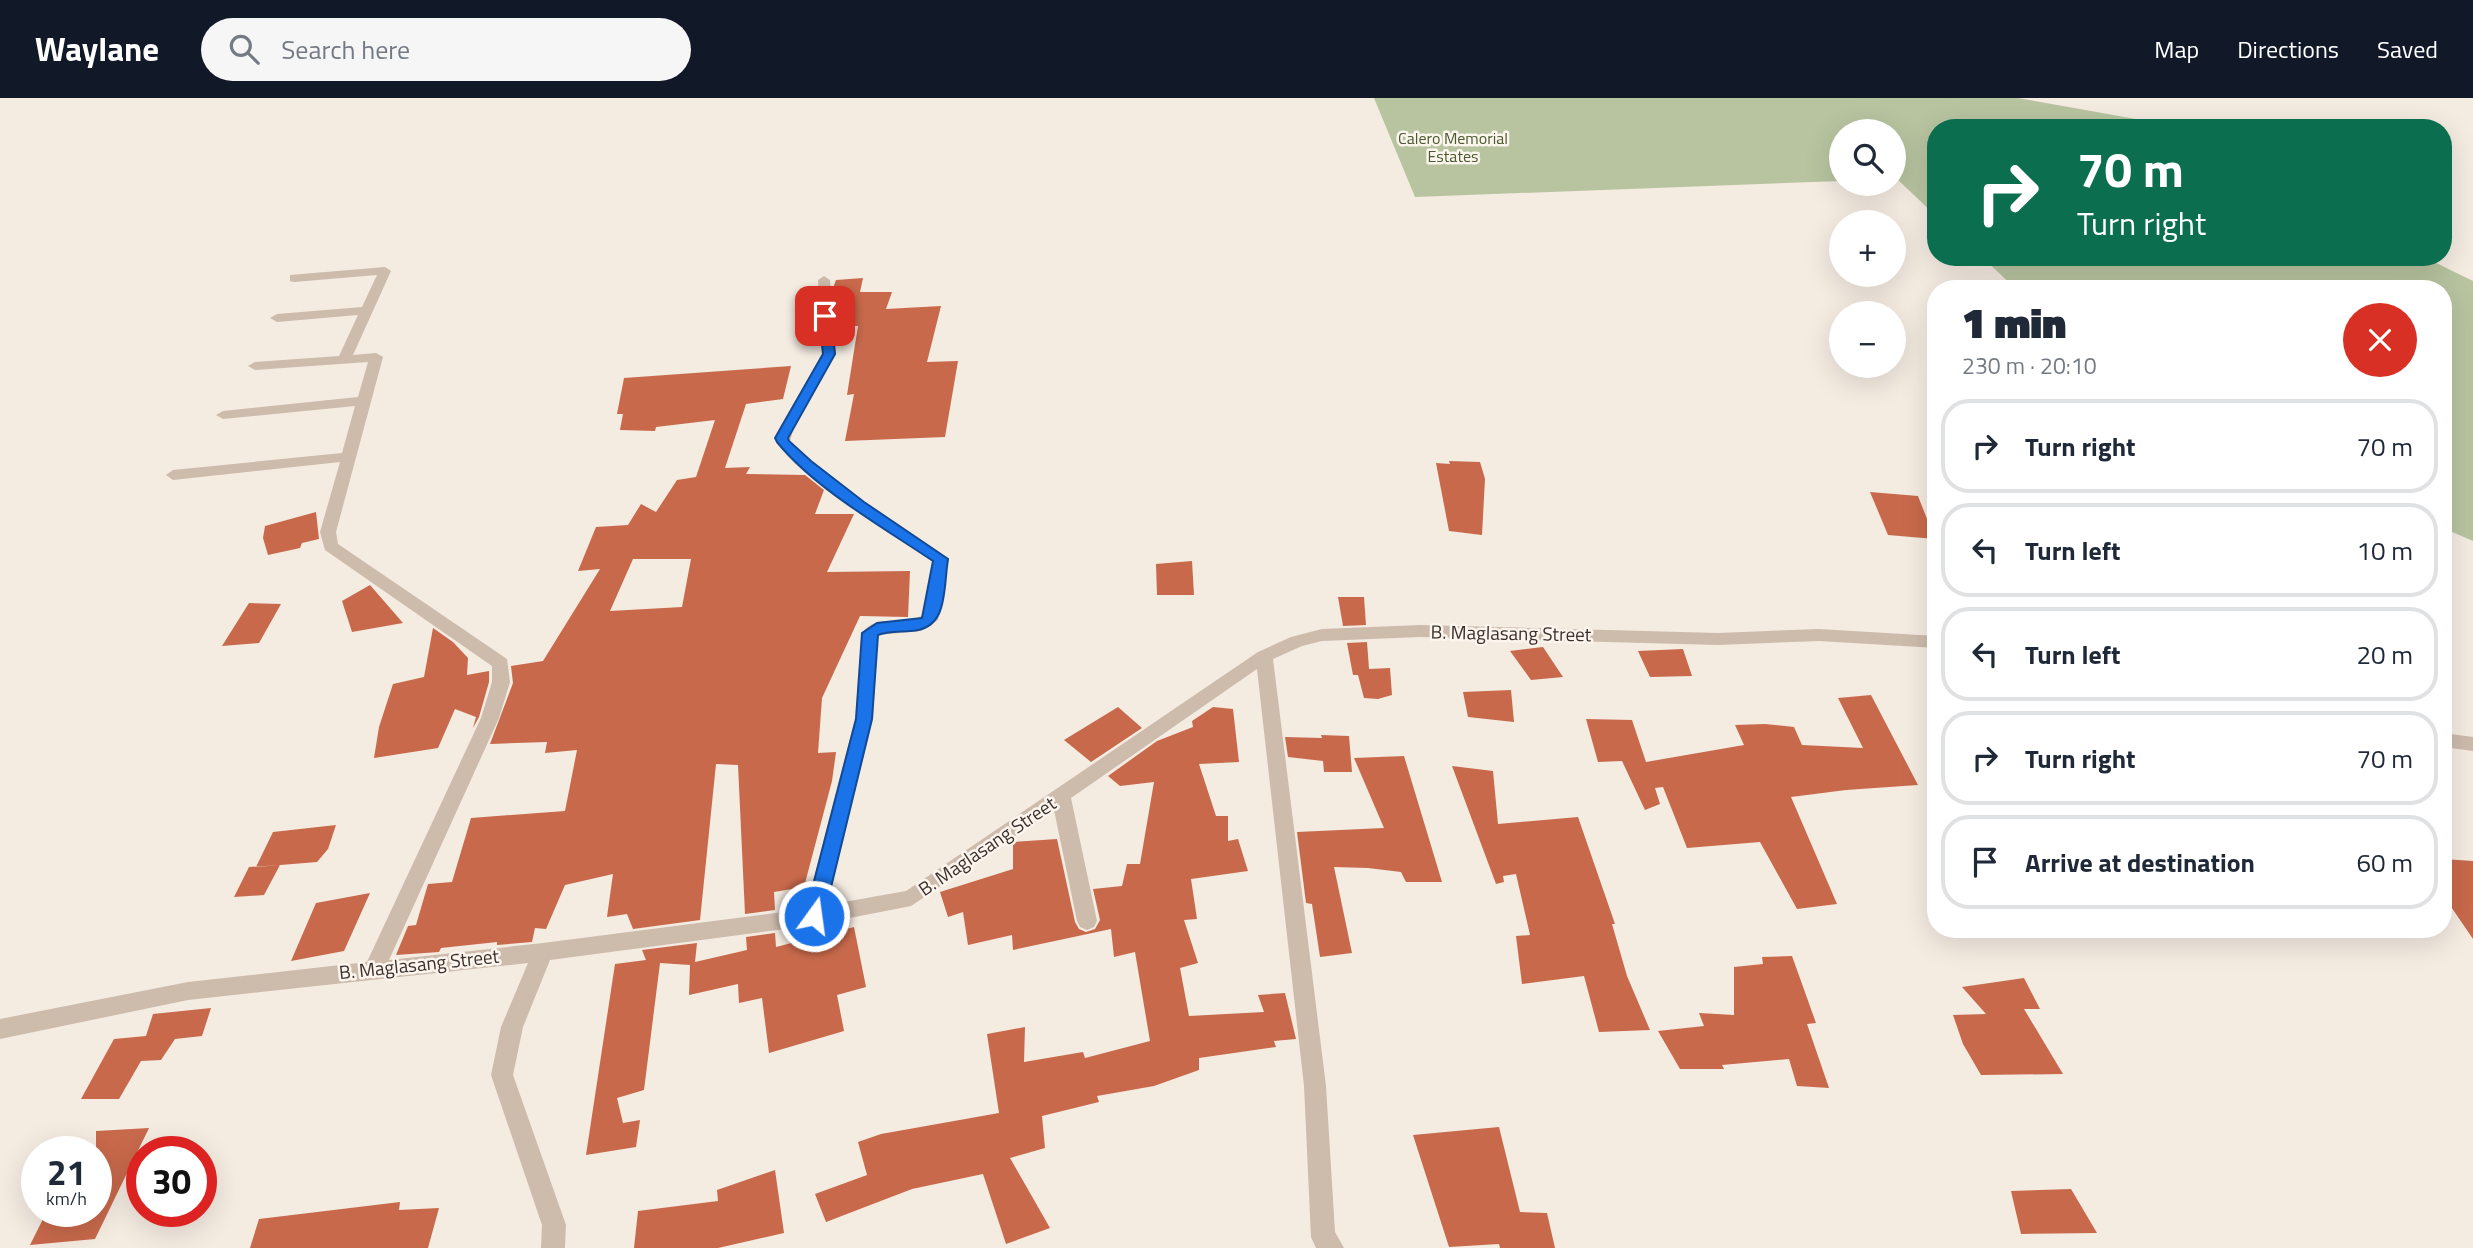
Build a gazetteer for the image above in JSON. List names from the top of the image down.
{
  "streets": {
    "street": ["B. Maglasang Street"]
  },
  "parks": ["Calero Memorial Estates"],
  "page": {
    "header": "Waylane",
    "search": "Search here",
    "nav": ["Map", "Directions", "Saved"],
    "map_buttons": ["+", "−"],
    "turn": ["70 m", "Turn right"],
    "heading": ["1 min", "230 m · 20:10"],
    "list": [
      {
        "name": "Turn right",
        "value": "70 m"
      },
      {
        "name": "Turn left",
        "value": "10 m"
      },
      {
        "name": "Turn left",
        "value": "20 m"
      },
      {
        "name": "Turn right",
        "value": "70 m"
      },
      {
        "name": "Arrive at destination",
        "value": "60 m"
      }
    ],
    "speed": "21 km/h",
    "limit": "30"
  }
}
